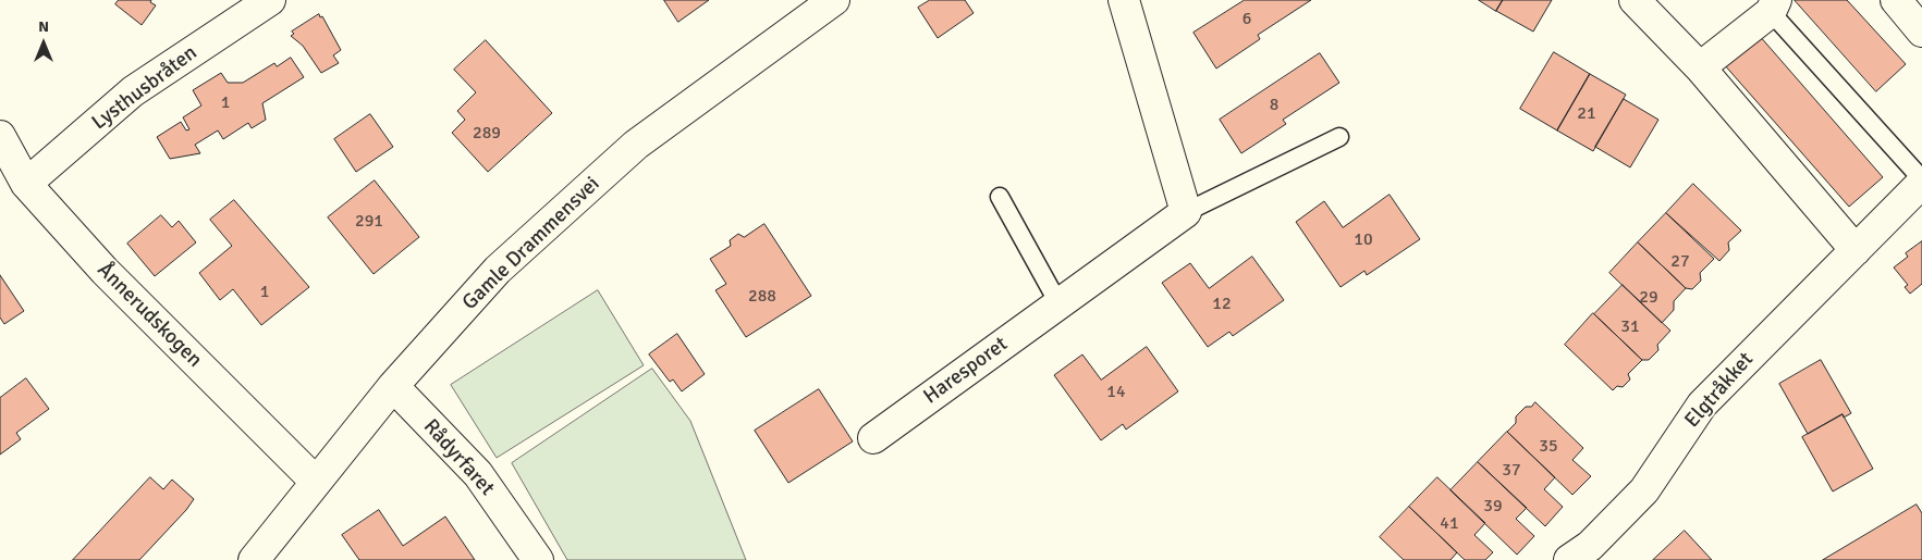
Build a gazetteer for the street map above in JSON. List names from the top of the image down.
{
  "streets": {
    "street": [
      "Lysthusbråten",
      "Gamle Drammensvei",
      "Ånnerudskogen",
      "Haresporet",
      "Elgtråkket",
      "Rådyrfaret"
    ]
  },
  "crossings": [
    ["Lysthusbråten", "Ånnerudskogen"],
    ["Gamle Drammensvei", "Ånnerudskogen"],
    ["Gamle Drammensvei", "Rådyrfaret"]
  ],
  "house_numbers": [
    "6",
    "1",
    "8",
    "21",
    "289",
    "291",
    "10",
    "27",
    "1",
    "288",
    "29",
    "12",
    "31",
    "14",
    "35",
    "37",
    "39",
    "41"
  ],
  "north": "top"
}
